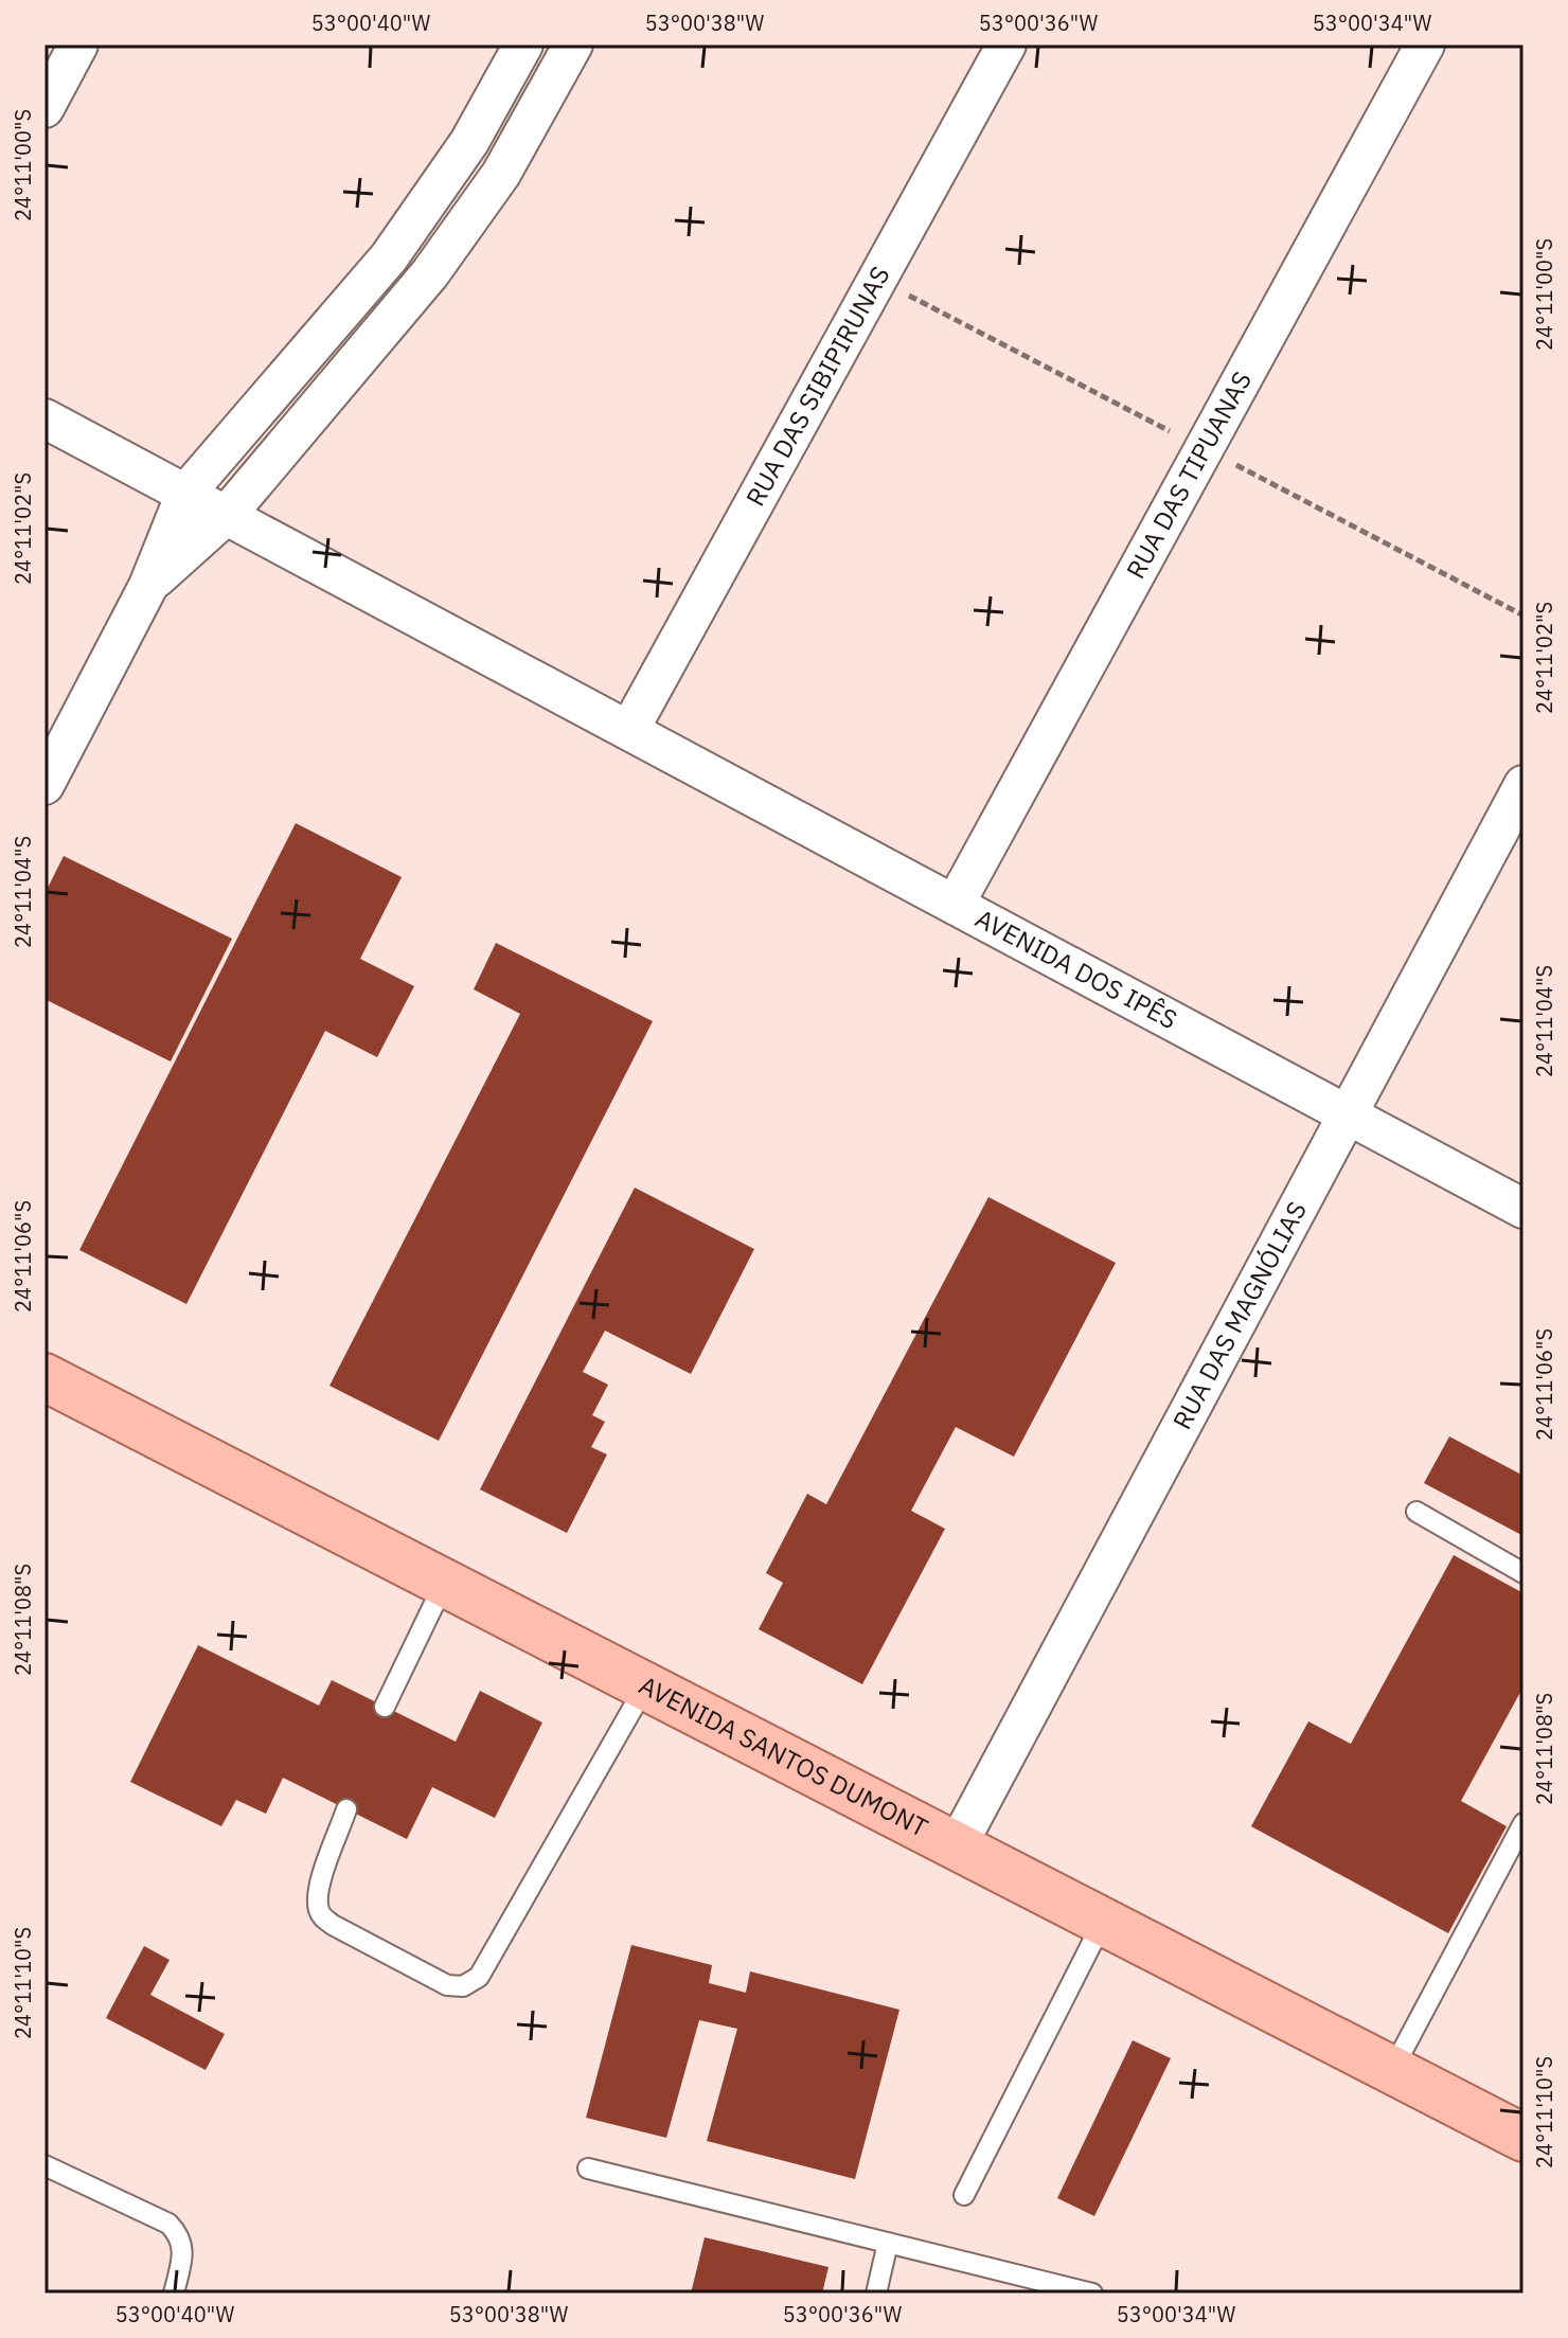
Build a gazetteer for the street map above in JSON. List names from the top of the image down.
{
  "streets": {
    "main road": ["AVENIDA SANTOS DUMONT"],
    "street": [
      "RUA DAS SIBIPIRUNAS",
      "RUA DAS TIPUANAS",
      "AVENIDA DOS IPÊS",
      "RUA DAS MAGNÓLIAS"
    ]
  },
  "crossings": [
    ["RUA DAS SIBIPIRUNAS", "AVENIDA DOS IPÊS"],
    ["RUA DAS TIPUANAS", "AVENIDA DOS IPÊS"],
    ["AVENIDA DOS IPÊS", "RUA DAS MAGNÓLIAS"],
    ["RUA DAS MAGNÓLIAS", "AVENIDA SANTOS DUMONT"]
  ],
  "coordinates": [
    "53°00'40\"W",
    "53°00'38\"W",
    "53°00'36\"W",
    "53°00'34\"W",
    "24°11'00\"S",
    "24°11'02\"S",
    "24°11'04\"S",
    "24°11'06\"S",
    "24°11'08\"S",
    "24°11'10\"S"
  ]
}
